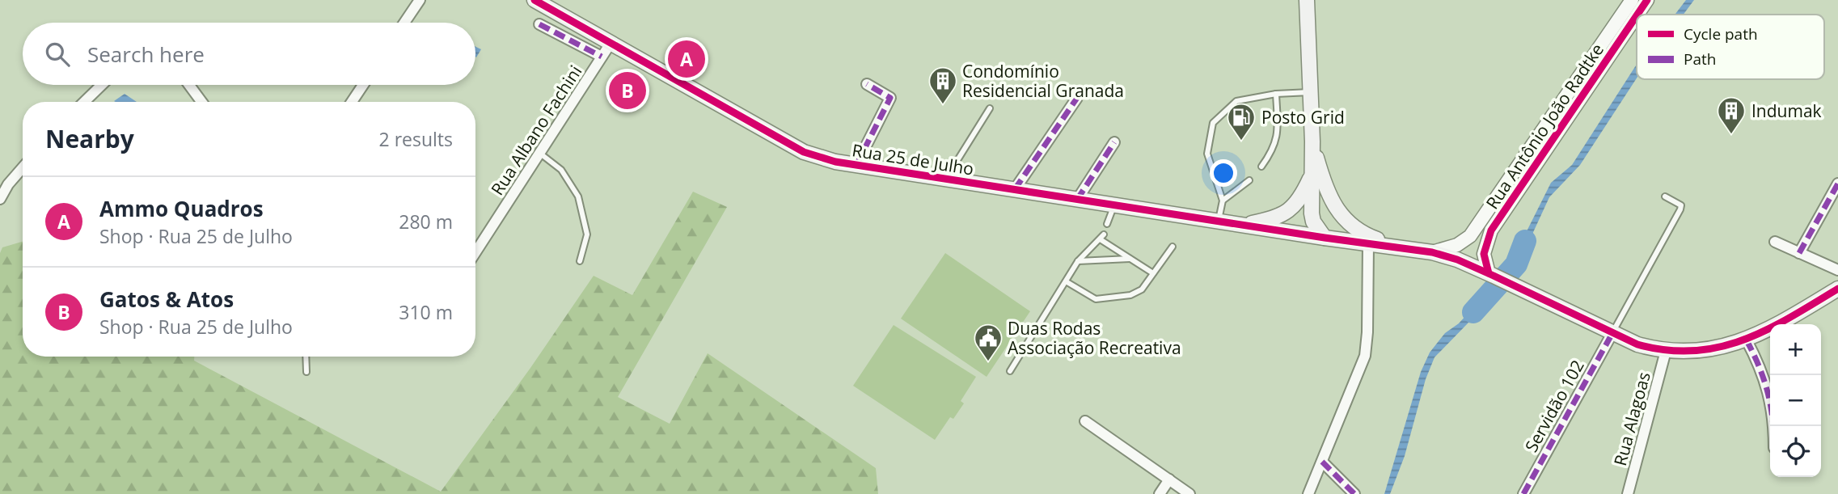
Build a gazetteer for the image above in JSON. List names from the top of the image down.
{
  "streets": {
    "main road": ["Rua 25 de Julho"],
    "street": [
      "Rua Antônio João Radtke",
      "Rua Albano Fachini",
      "Servidão 102",
      "Rua Alagoas"
    ]
  },
  "crossings": [
    ["Rua Albano Fachini", "Rua 25 de Julho"]
  ],
  "places": {
    "building": ["Condomínio Residencial Granada", "Indumak"],
    "fuel station": ["Posto Grid"],
    "public building": ["Duas Rodas Associação Recreativa"]
  },
  "legend": ["Cycle path", "Path"],
  "page": {
    "search": "Search here",
    "pins": ["A", "B"],
    "heading": ["Nearby", "2 results"],
    "list": [
      {
        "mark": "A",
        "name": "Ammo Quadros",
        "note": "Shop · Rua 25 de Julho",
        "value": "280 m"
      },
      {
        "mark": "B",
        "name": "Gatos & Atos",
        "note": "Shop · Rua 25 de Julho",
        "value": "310 m"
      }
    ],
    "map_buttons": ["+", "−"]
  }
}
